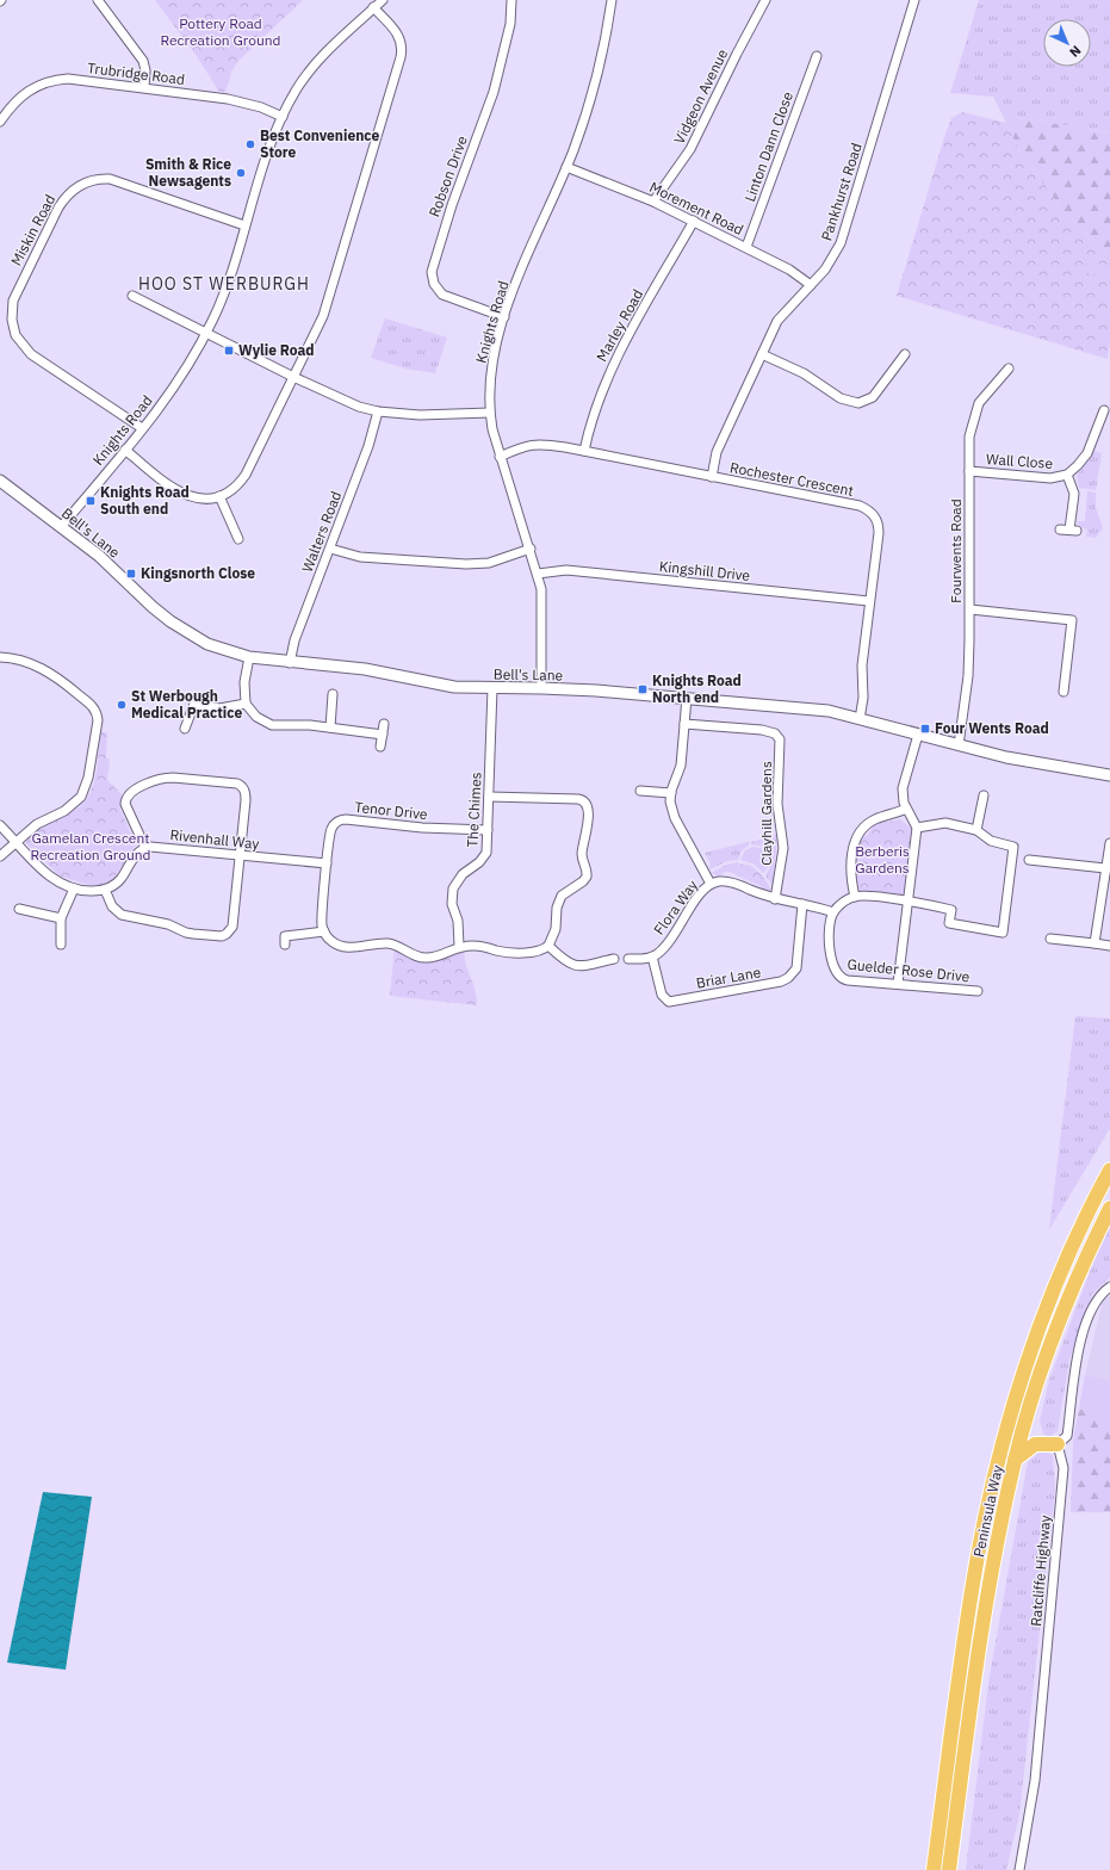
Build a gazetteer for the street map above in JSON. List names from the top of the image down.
{
  "streets": {
    "main road": ["Peninsula Way"],
    "street": [
      "Trubridge Road",
      "Vidgeon Avenue",
      "Linton Dann Close",
      "Robson Drive",
      "Pankhurst Road",
      "Morement Road",
      "Miskin Road",
      "Knights Road",
      "Marley Road",
      "Wall Close",
      "Rochester Crescent",
      "Walters Road",
      "Bell's Lane",
      "Fourwents Road",
      "Kingshill Drive",
      "The Chimes",
      "Tenor Drive",
      "Clayhill Gardens",
      "Rivenhall Way",
      "Flora Way",
      "Guelder Rose Drive",
      "Briar Lane",
      "Ratcliffe Highway"
    ]
  },
  "crossings": [
    ["Trubridge Road", "Knights Road"],
    ["Vidgeon Avenue", "Morement Road"],
    ["Linton Dann Close", "Morement Road"],
    ["Robson Drive", "Knights Road"],
    ["Pankhurst Road", "Morement Road"],
    ["Pankhurst Road", "Rochester Crescent"],
    ["Morement Road", "Knights Road"],
    ["Morement Road", "Marley Road"],
    ["Miskin Road", "Knights Road"],
    ["Knights Road", "Rochester Crescent"],
    ["Knights Road", "Bell's Lane"],
    ["Knights Road", "Kingshill Drive"],
    ["Marley Road", "Rochester Crescent"],
    ["Wall Close", "Fourwents Road"],
    ["Rochester Crescent", "Bell's Lane"],
    ["Rochester Crescent", "Kingshill Drive"],
    ["Walters Road", "Bell's Lane"],
    ["Bell's Lane", "Fourwents Road"],
    ["Bell's Lane", "The Chimes"],
    ["The Chimes", "Tenor Drive"],
    ["Tenor Drive", "Rivenhall Way"],
    ["Clayhill Gardens", "Flora Way"],
    ["Flora Way", "Guelder Rose Drive"],
    ["Flora Way", "Briar Lane"]
  ],
  "districts": ["HOO ST WERBURGH"],
  "parks": ["Pottery Road Recreation Ground", "Gamelan Crescent Recreation Ground", "Berberis Gardens"],
  "places": {
    "other": ["Best Convenience Store", "Smith & Rice Newsagents", "St Werbough Medical Practice"],
    "transit": [
      "Wylie Road",
      "Knights Road South end",
      "Kingsnorth Close",
      "Knights Road North end",
      "Four Wents Road"
    ]
  },
  "north": "bottom right"
}
